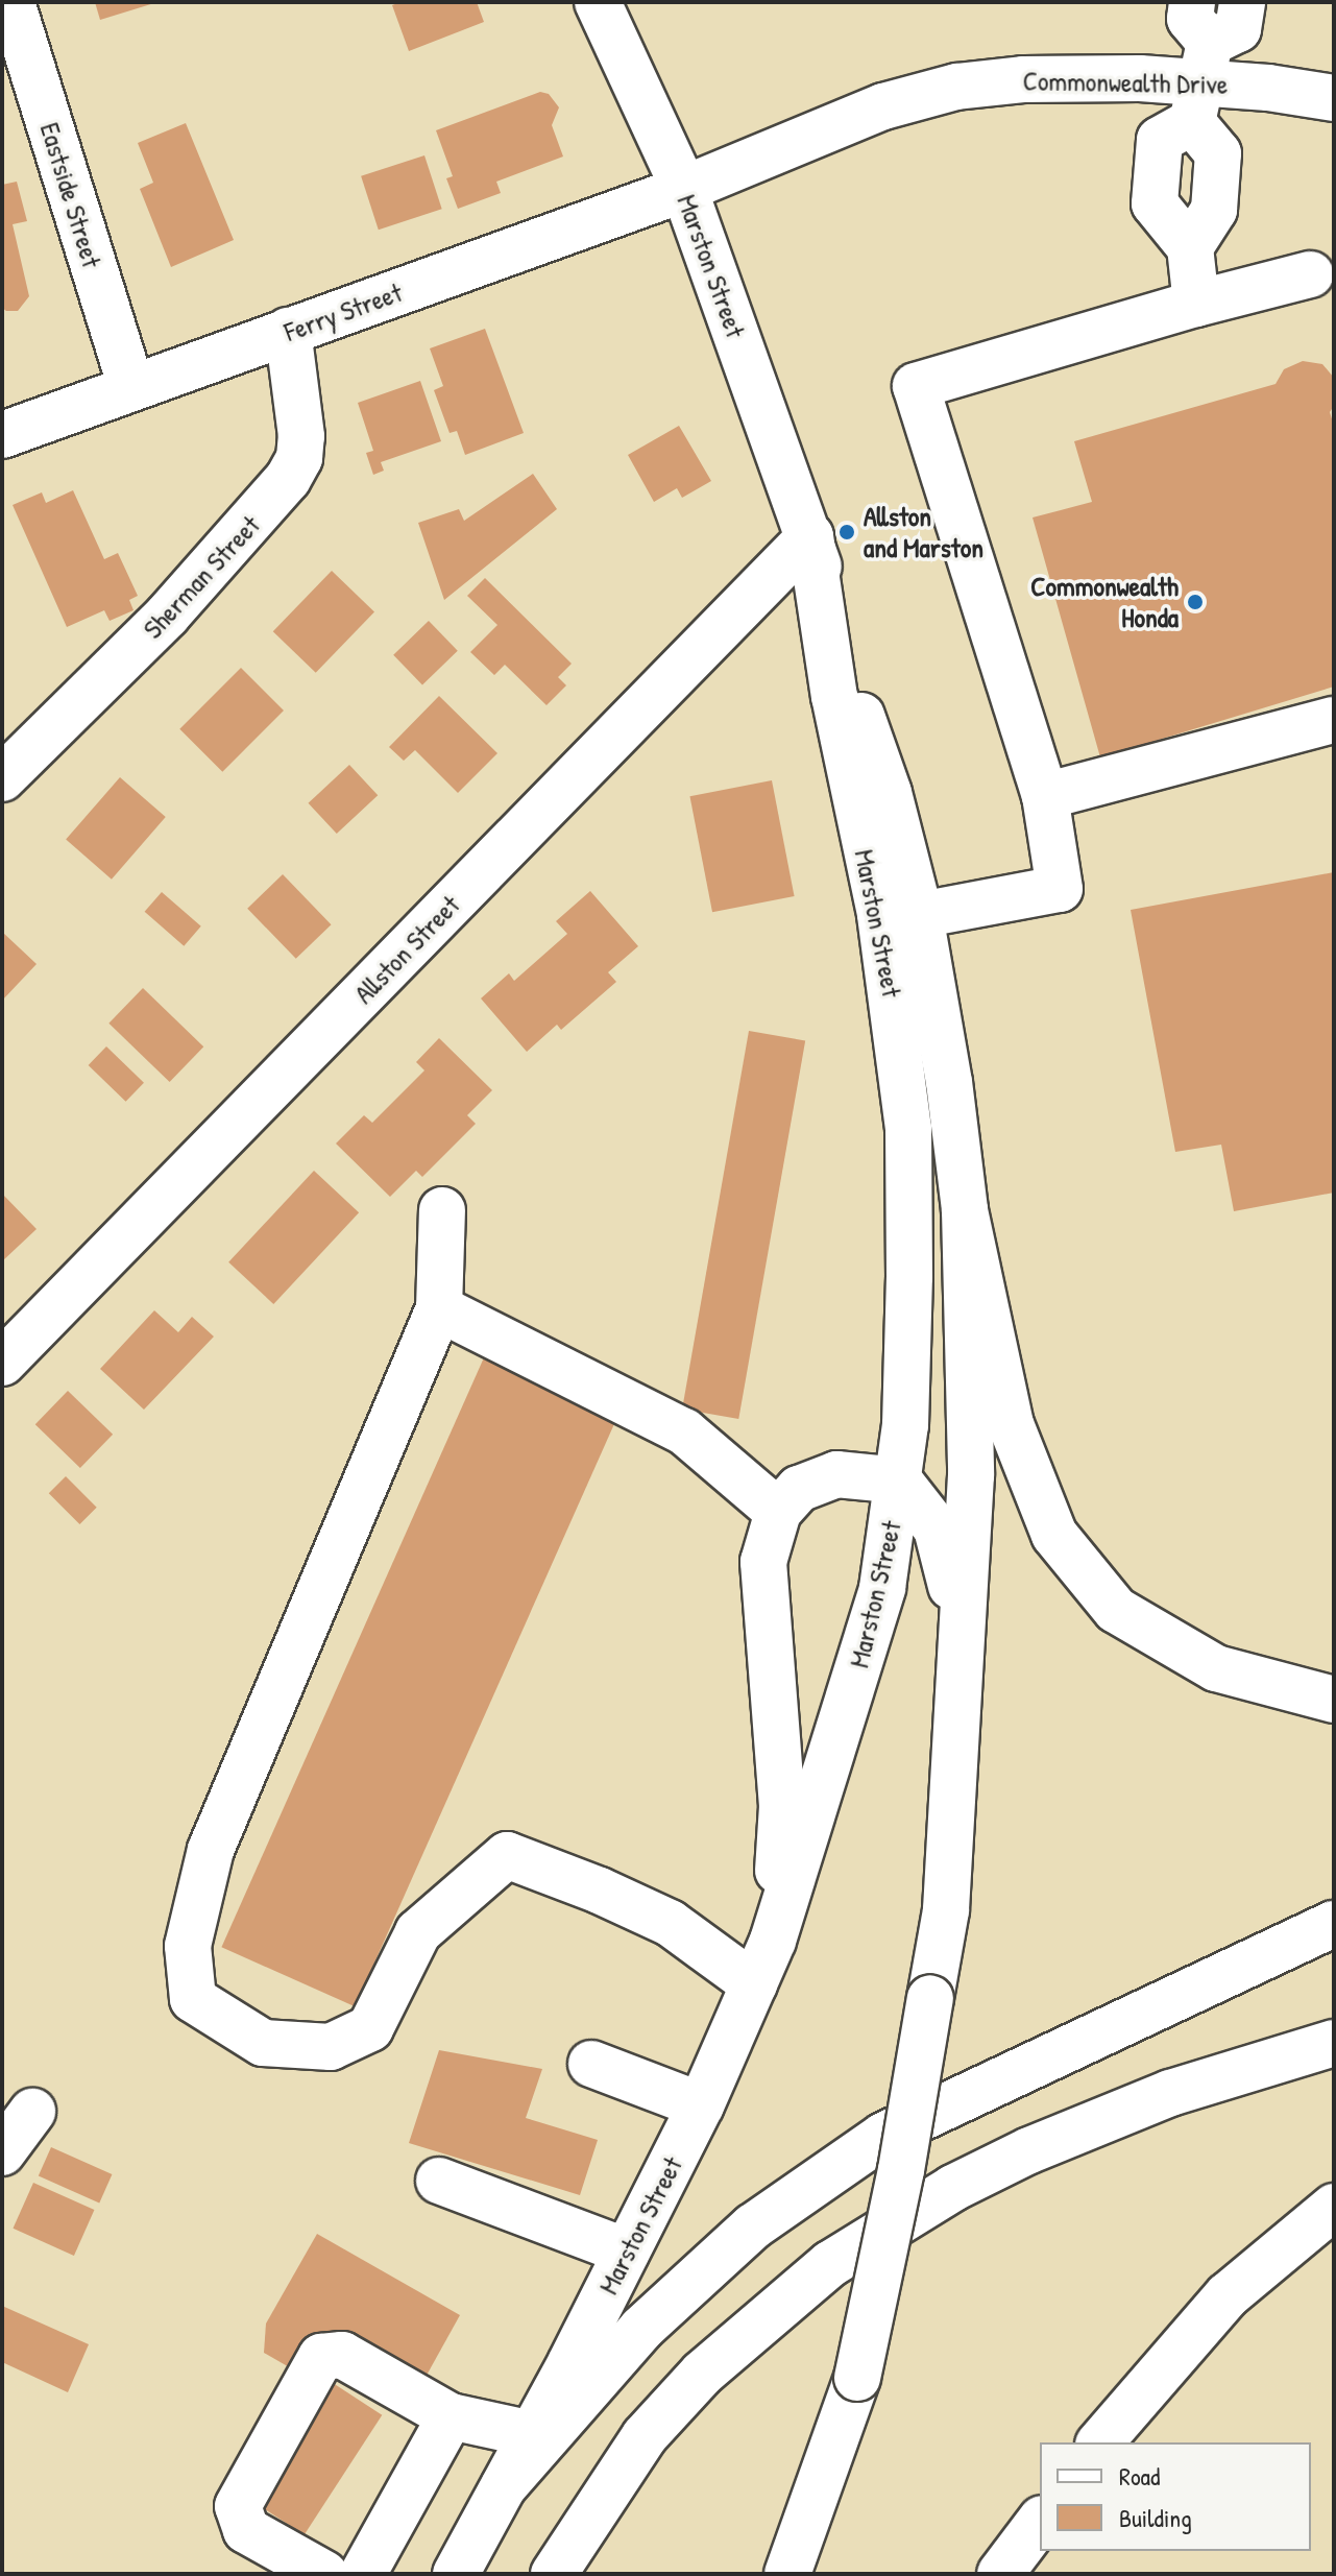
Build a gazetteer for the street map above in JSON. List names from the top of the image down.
{
  "streets": {
    "main road": [
      "Commonwealth Drive",
      "Eastside Street",
      "Marston Street",
      "Ferry Street",
      "Sherman Street",
      "Allston Street"
    ]
  },
  "crossings": [
    ["Commonwealth Drive", "Marston Street"],
    ["Commonwealth Drive", "Ferry Street"],
    ["Eastside Street", "Ferry Street"],
    ["Marston Street", "Ferry Street"],
    ["Marston Street", "Allston Street"],
    ["Ferry Street", "Sherman Street"]
  ],
  "places": ["Allston and Marston", "Commonwealth Honda"],
  "legend": ["Road", "Building"]
}
